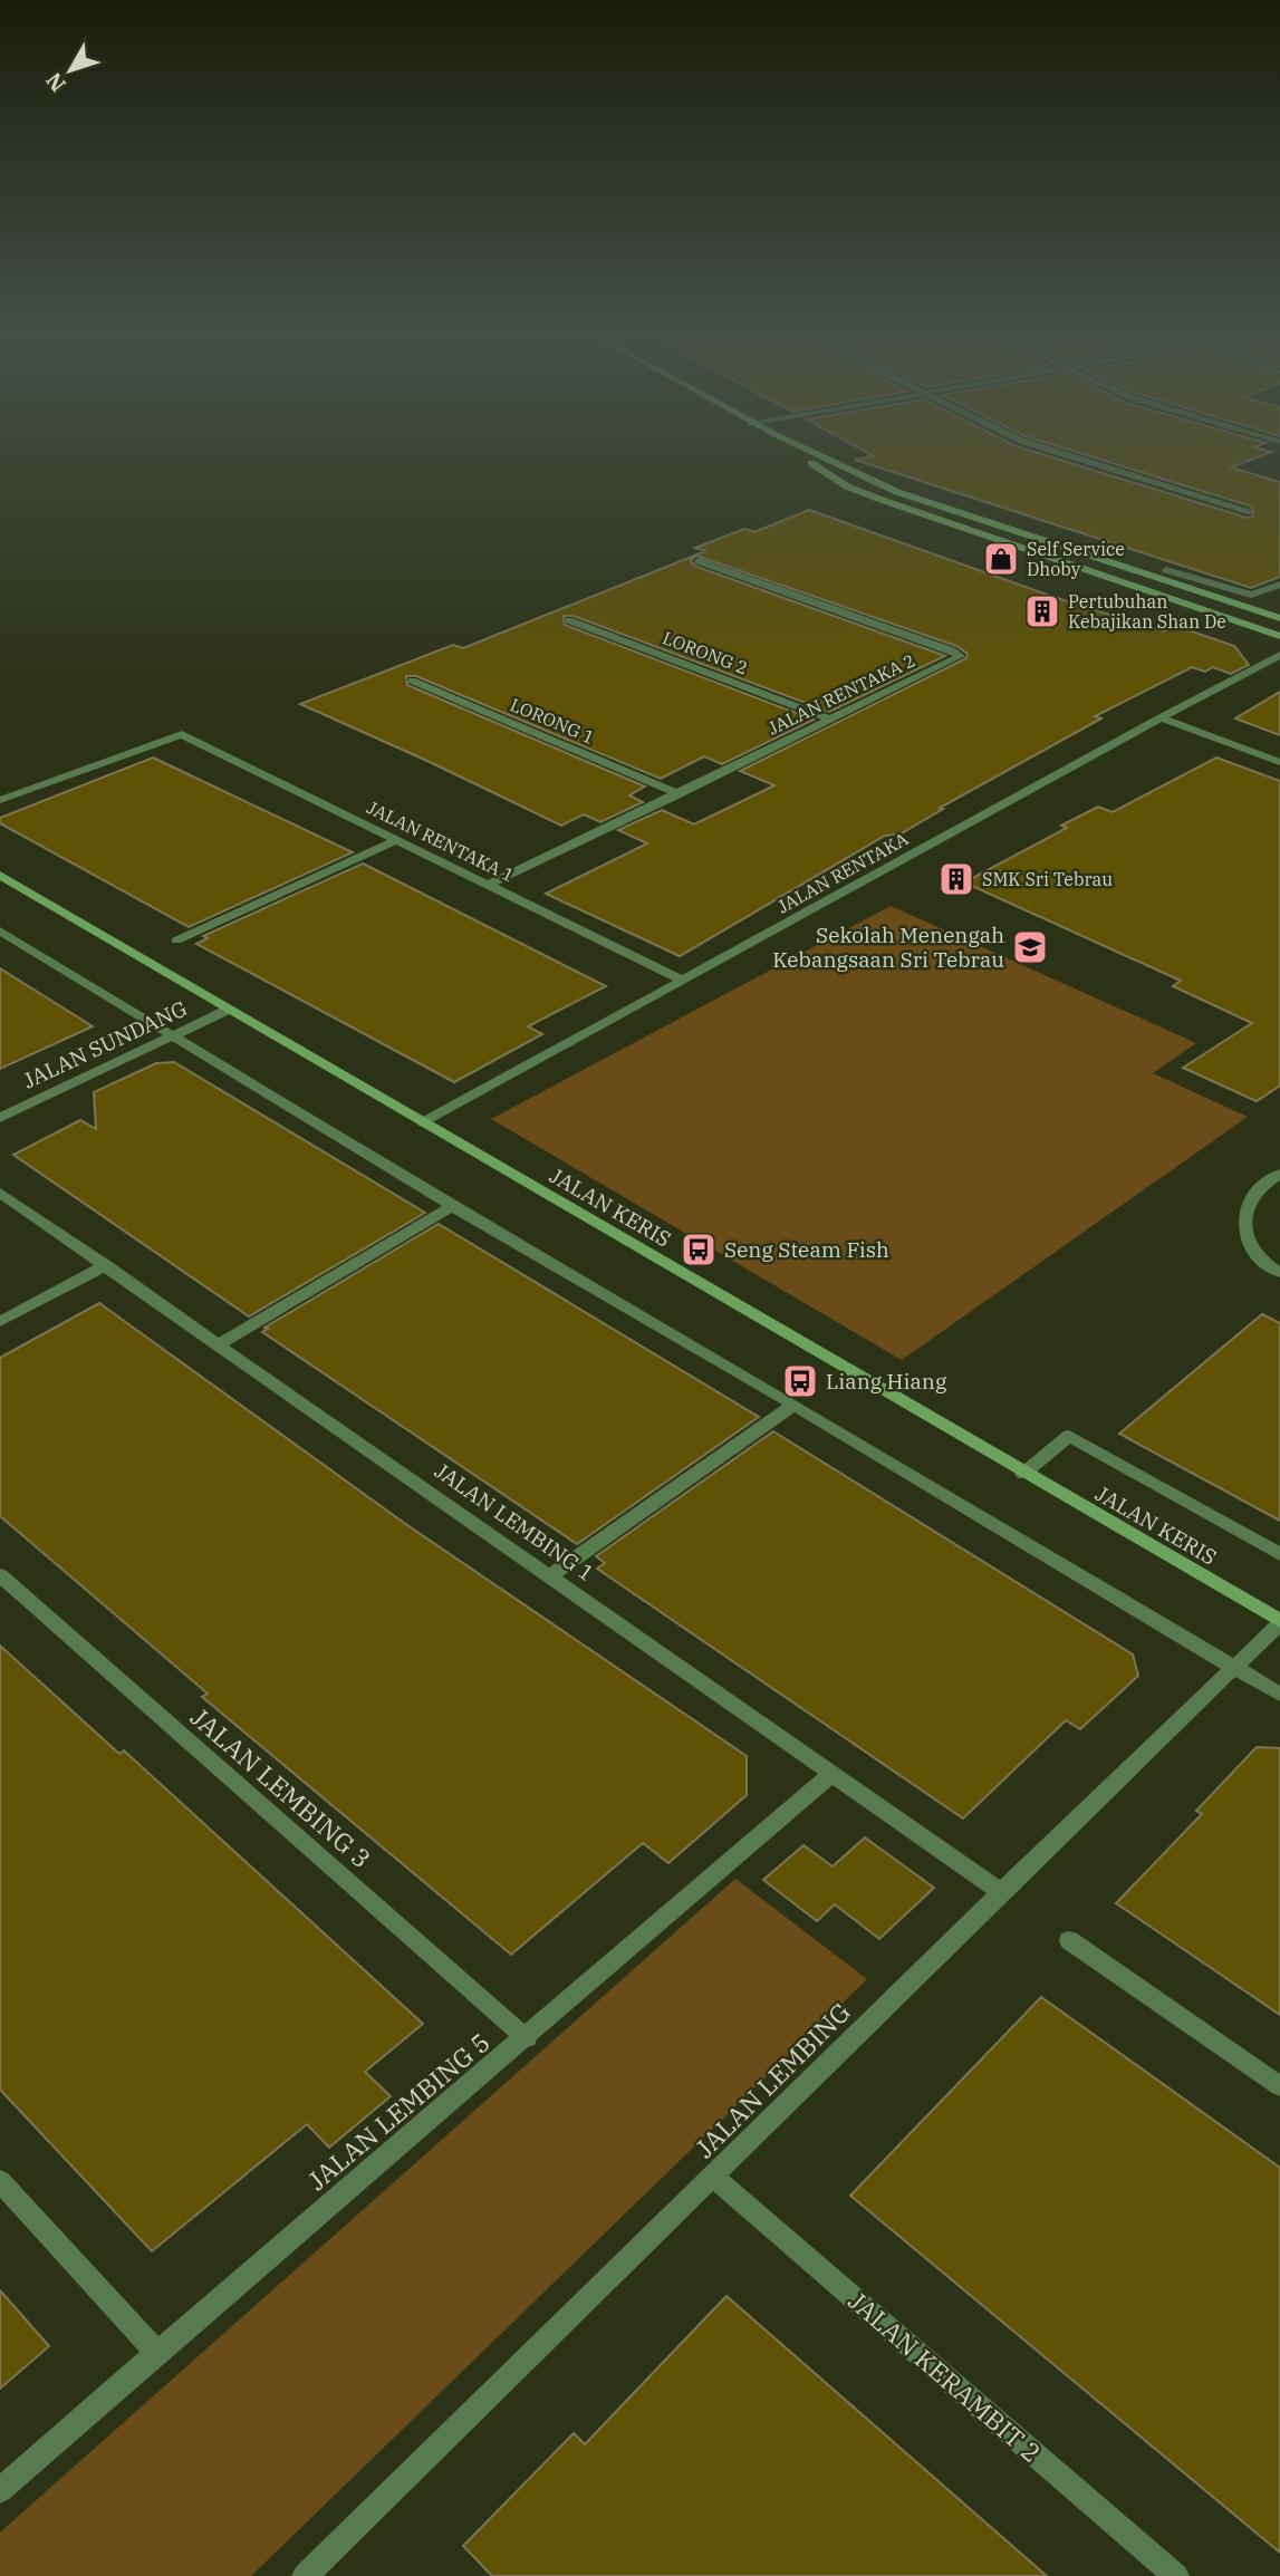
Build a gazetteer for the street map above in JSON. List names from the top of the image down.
{
  "streets": {
    "main road": ["JALAN KERIS"],
    "street": [
      "LORONG 2",
      "JALAN RENTAKA 2",
      "LORONG 1",
      "JALAN RENTAKA 1",
      "JALAN RENTAKA",
      "JALAN SUNDANG",
      "JALAN LEMBING 1",
      "JALAN LEMBING 3",
      "JALAN LEMBING",
      "JALAN LEMBING 5",
      "JALAN KERAMBIT 2"
    ]
  },
  "crossings": [
    ["LORONG 2", "JALAN RENTAKA 2"],
    ["JALAN RENTAKA 2", "LORONG 1"],
    ["JALAN RENTAKA 2", "JALAN RENTAKA 1"],
    ["JALAN RENTAKA 1", "JALAN RENTAKA"],
    ["JALAN RENTAKA", "JALAN KERIS"],
    ["JALAN SUNDANG", "JALAN KERIS"],
    ["JALAN KERIS", "JALAN LEMBING"],
    ["JALAN LEMBING 1", "JALAN LEMBING"],
    ["JALAN LEMBING 1", "JALAN LEMBING 5"],
    ["JALAN LEMBING 3", "JALAN LEMBING 5"],
    ["JALAN LEMBING", "JALAN KERAMBIT 2"]
  ],
  "places": {
    "shop": ["Self Service Dhoby"],
    "building": ["Pertubuhan Kebajikan Shan De", "SMK Sri Tebrau"],
    "school or university": ["Sekolah Menengah Kebangsaan Sri Tebrau"],
    "bus stop": ["Seng Steam Fish", "Liang Hiang"]
  },
  "north": "bottom left"
}
